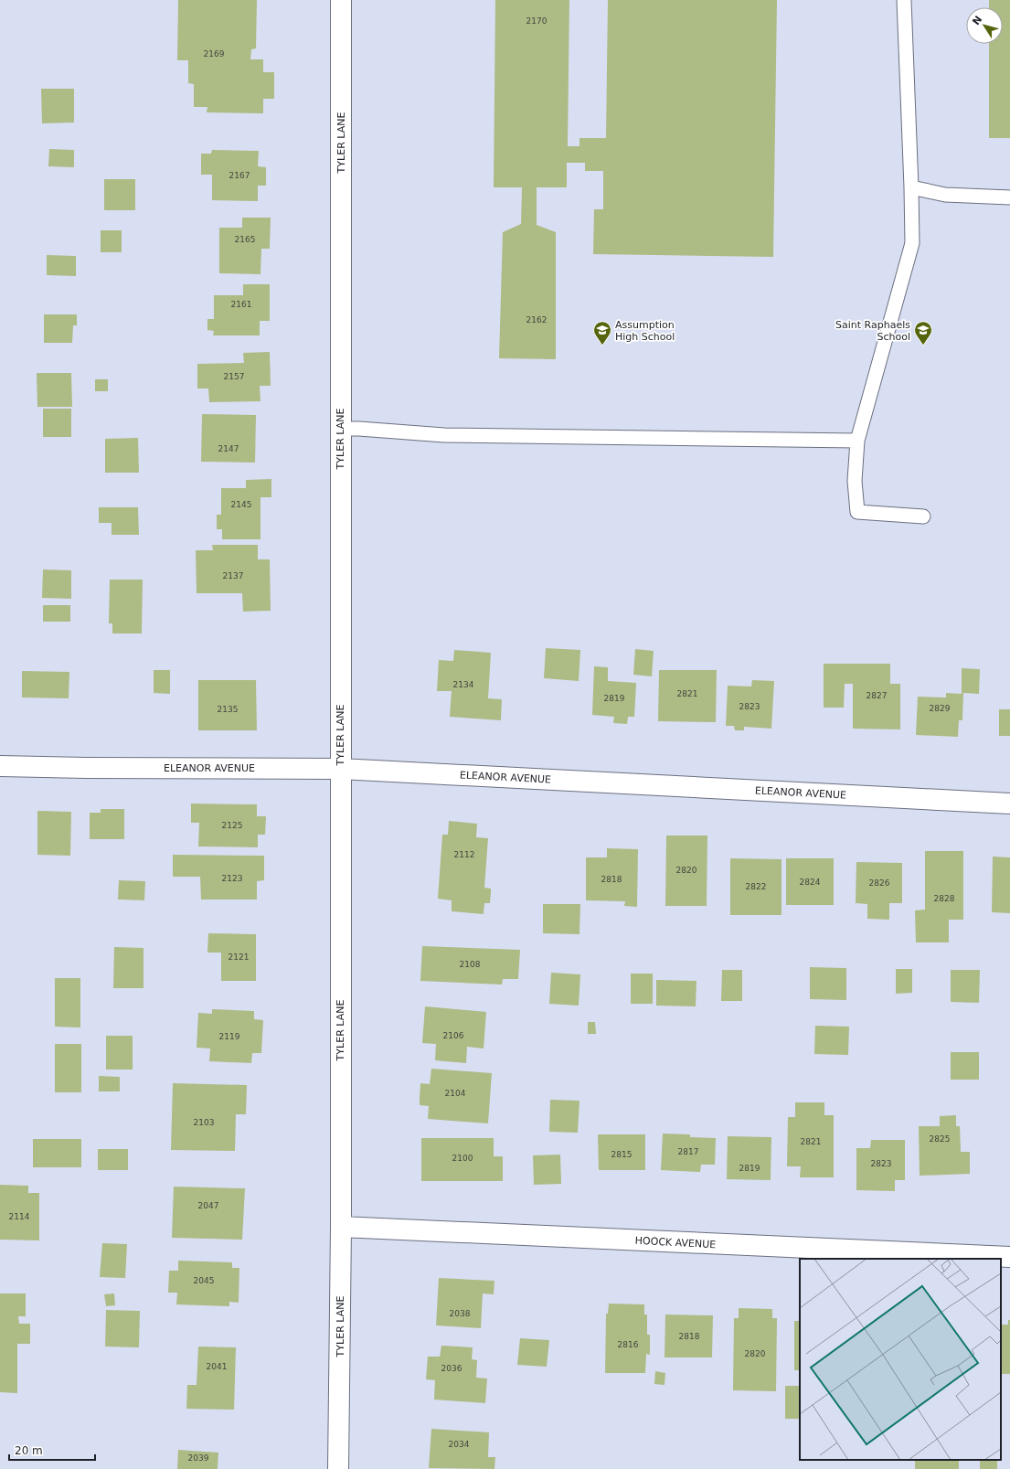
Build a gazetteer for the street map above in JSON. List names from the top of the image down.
{
  "streets": {
    "street": ["TYLER LANE", "ELEANOR AVENUE", "HOOCK AVENUE"]
  },
  "crossings": [
    ["TYLER LANE", "ELEANOR AVENUE"],
    ["TYLER LANE", "HOOCK AVENUE"]
  ],
  "places": {
    "school or university": ["Assumption High School", "Saint Raphaels School"]
  },
  "house_numbers": [
    "2170",
    "2169",
    "2167",
    "2165",
    "2161",
    "2162",
    "2157",
    "2147",
    "2145",
    "2137",
    "2134",
    "2821",
    "2827",
    "2819",
    "2823",
    "2829",
    "2135",
    "2125",
    "2112",
    "2820",
    "2123",
    "2818",
    "2824",
    "2826",
    "2822",
    "2828",
    "2121",
    "2108",
    "2106",
    "2119",
    "2104",
    "2103",
    "2825",
    "2821",
    "2817",
    "2815",
    "2100",
    "2823",
    "2819",
    "2047",
    "2114",
    "2045",
    "2038",
    "2818",
    "2816",
    "2820",
    "2041",
    "2036",
    "2034",
    "2039"
  ],
  "scale_bar": "20 m",
  "north": "top left"
}
